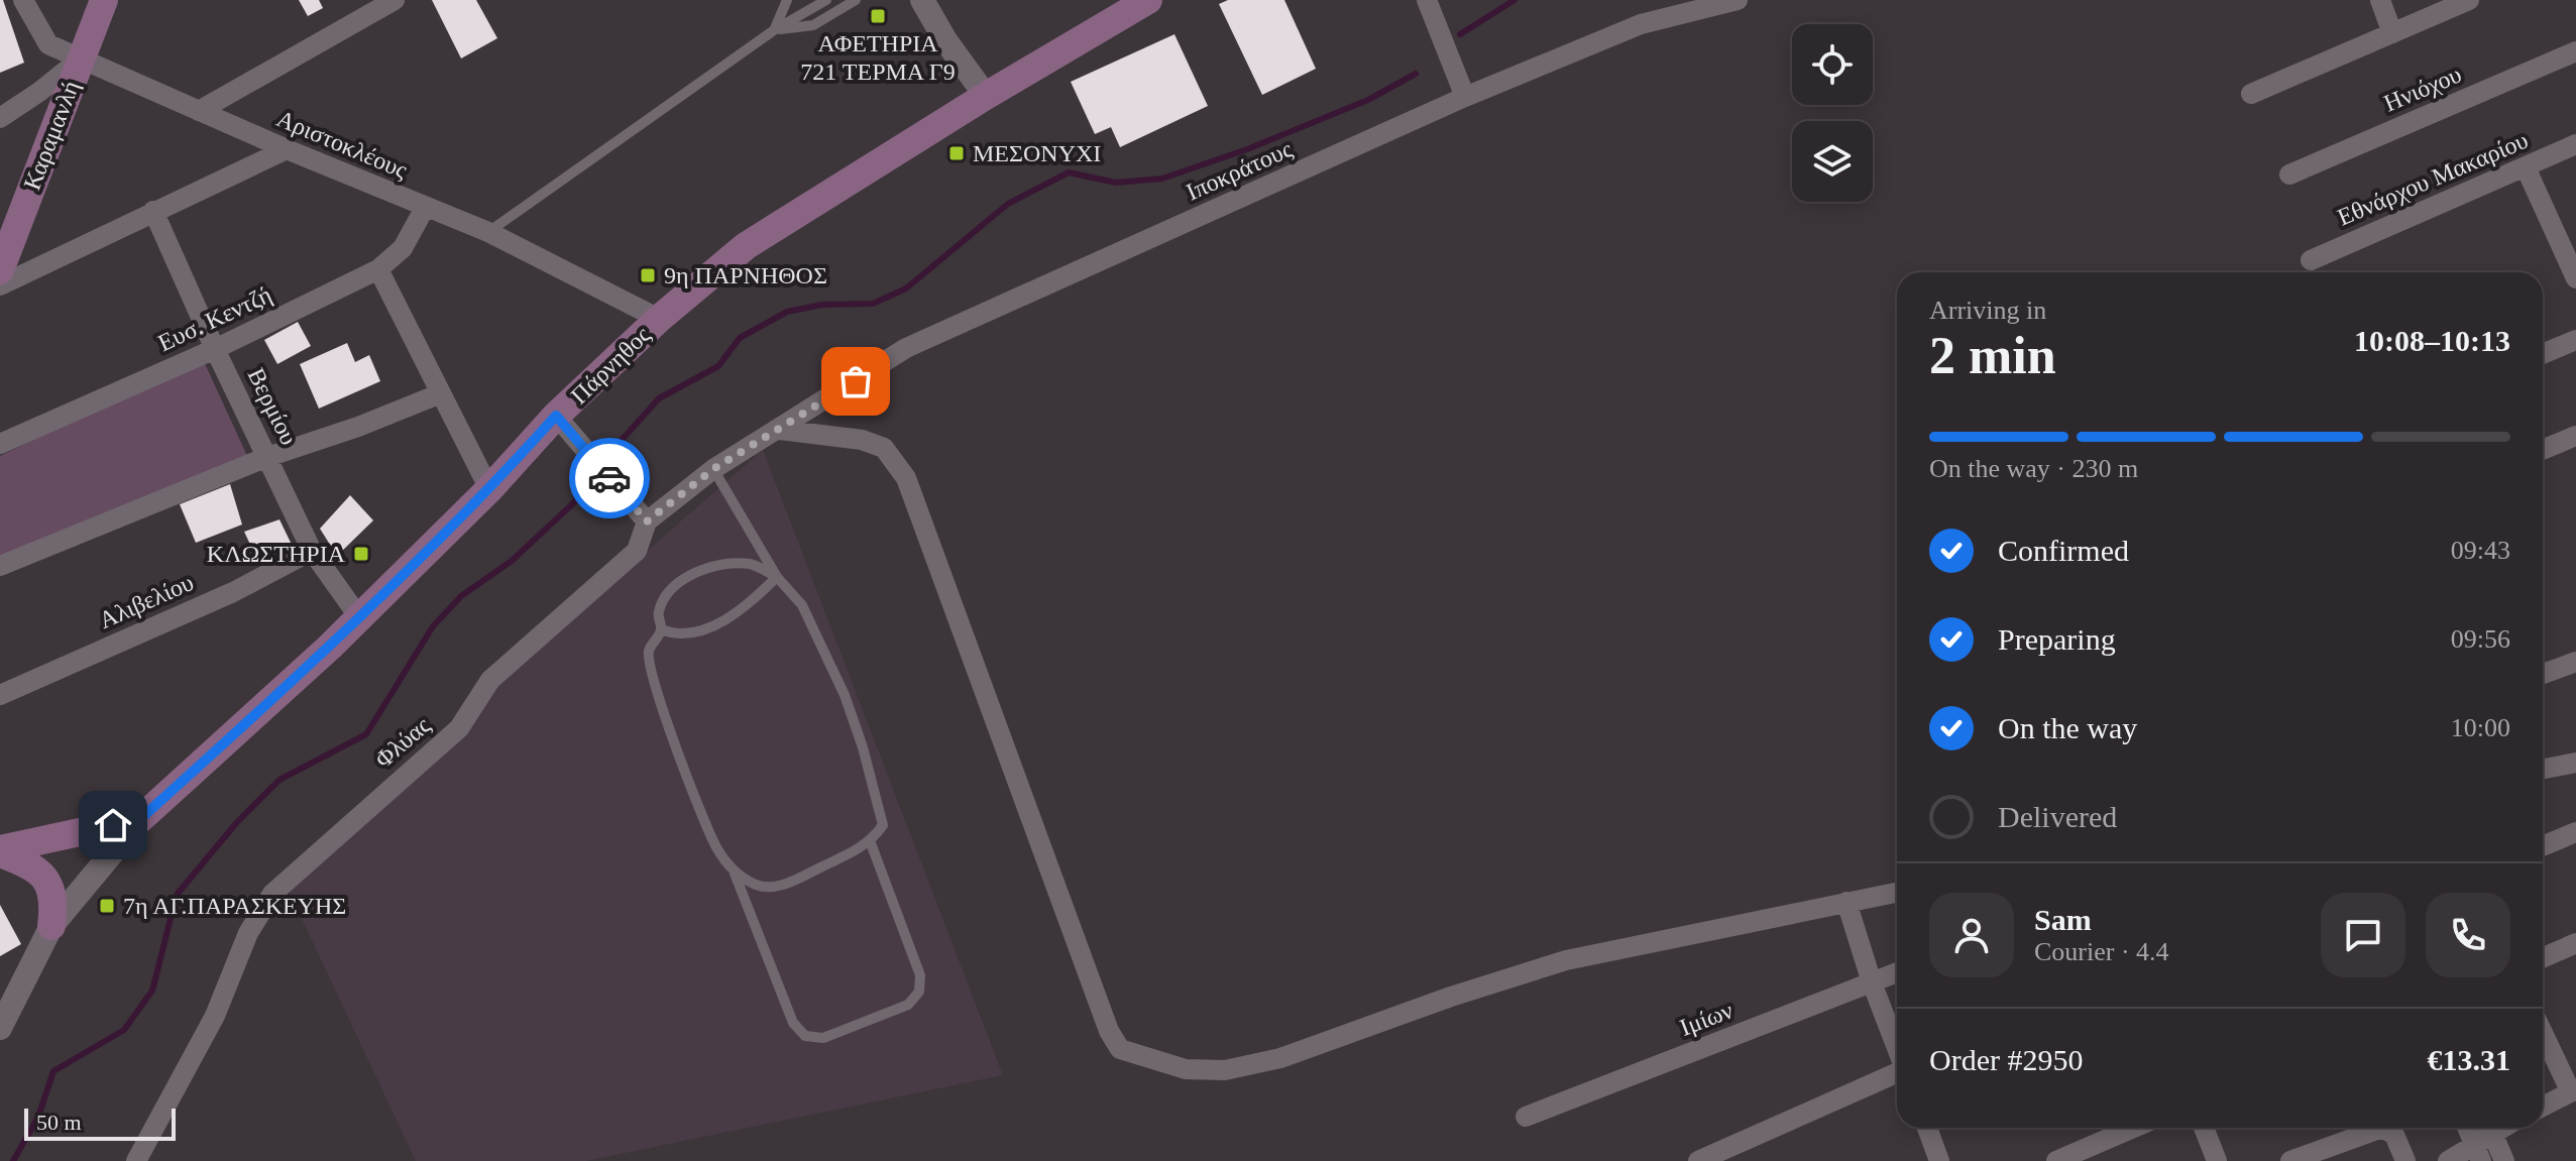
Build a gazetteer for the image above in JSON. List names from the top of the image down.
{
  "streets": {
    "main road": ["Καραμανλή", "Πάρνηθος"],
    "street": [
      "Ηνιόχου",
      "Αριστοκλέους",
      "Ιποκράτους",
      "Εθνάρχου Μακαρίου",
      "Ευσ. Κεντζή",
      "Βερμίου",
      "Αλιβελίου",
      "Φλύας",
      "Ιμίων"
    ]
  },
  "crossings": [
    ["Καραμανλή", "Αριστοκλέους"],
    ["Αριστοκλέους", "Ευσ. Κεντζή"],
    ["Αριστοκλέους", "Πάρνηθος"],
    ["Ιποκράτους", "Φλύας"],
    ["Ευσ. Κεντζή", "Βερμίου"],
    ["Πάρνηθος", "Βερμίου"],
    ["Βερμίου", "Αλιβελίου"]
  ],
  "places": {
    "transit": [
      "ΑΦΕΤΗΡΙΑ 721 ΤΕΡΜΑ Γ9",
      "ΜΕΣΟΝΥΧΙ",
      "9η ΠΑΡΝΗΘΟΣ",
      "ΚΛΩΣΤΗΡΙΑ",
      "7η ΑΓ.ΠΑΡΑΣΚΕΥΗΣ"
    ]
  },
  "scale_bar": "50 m",
  "page": {
    "heading": ["2 min", "Arriving in", "10:08–10:13"],
    "panel": [
      "Sam",
      "Courier · 4.4",
      "Order #2950",
      "€13.31"
    ],
    "bar": "On the way · 230 m",
    "list": [
      ["Confirmed", "09:43"],
      ["Preparing", "09:56"],
      ["On the way", "10:00"],
      "Delivered"
    ],
    "scale": "50 m"
  }
}
